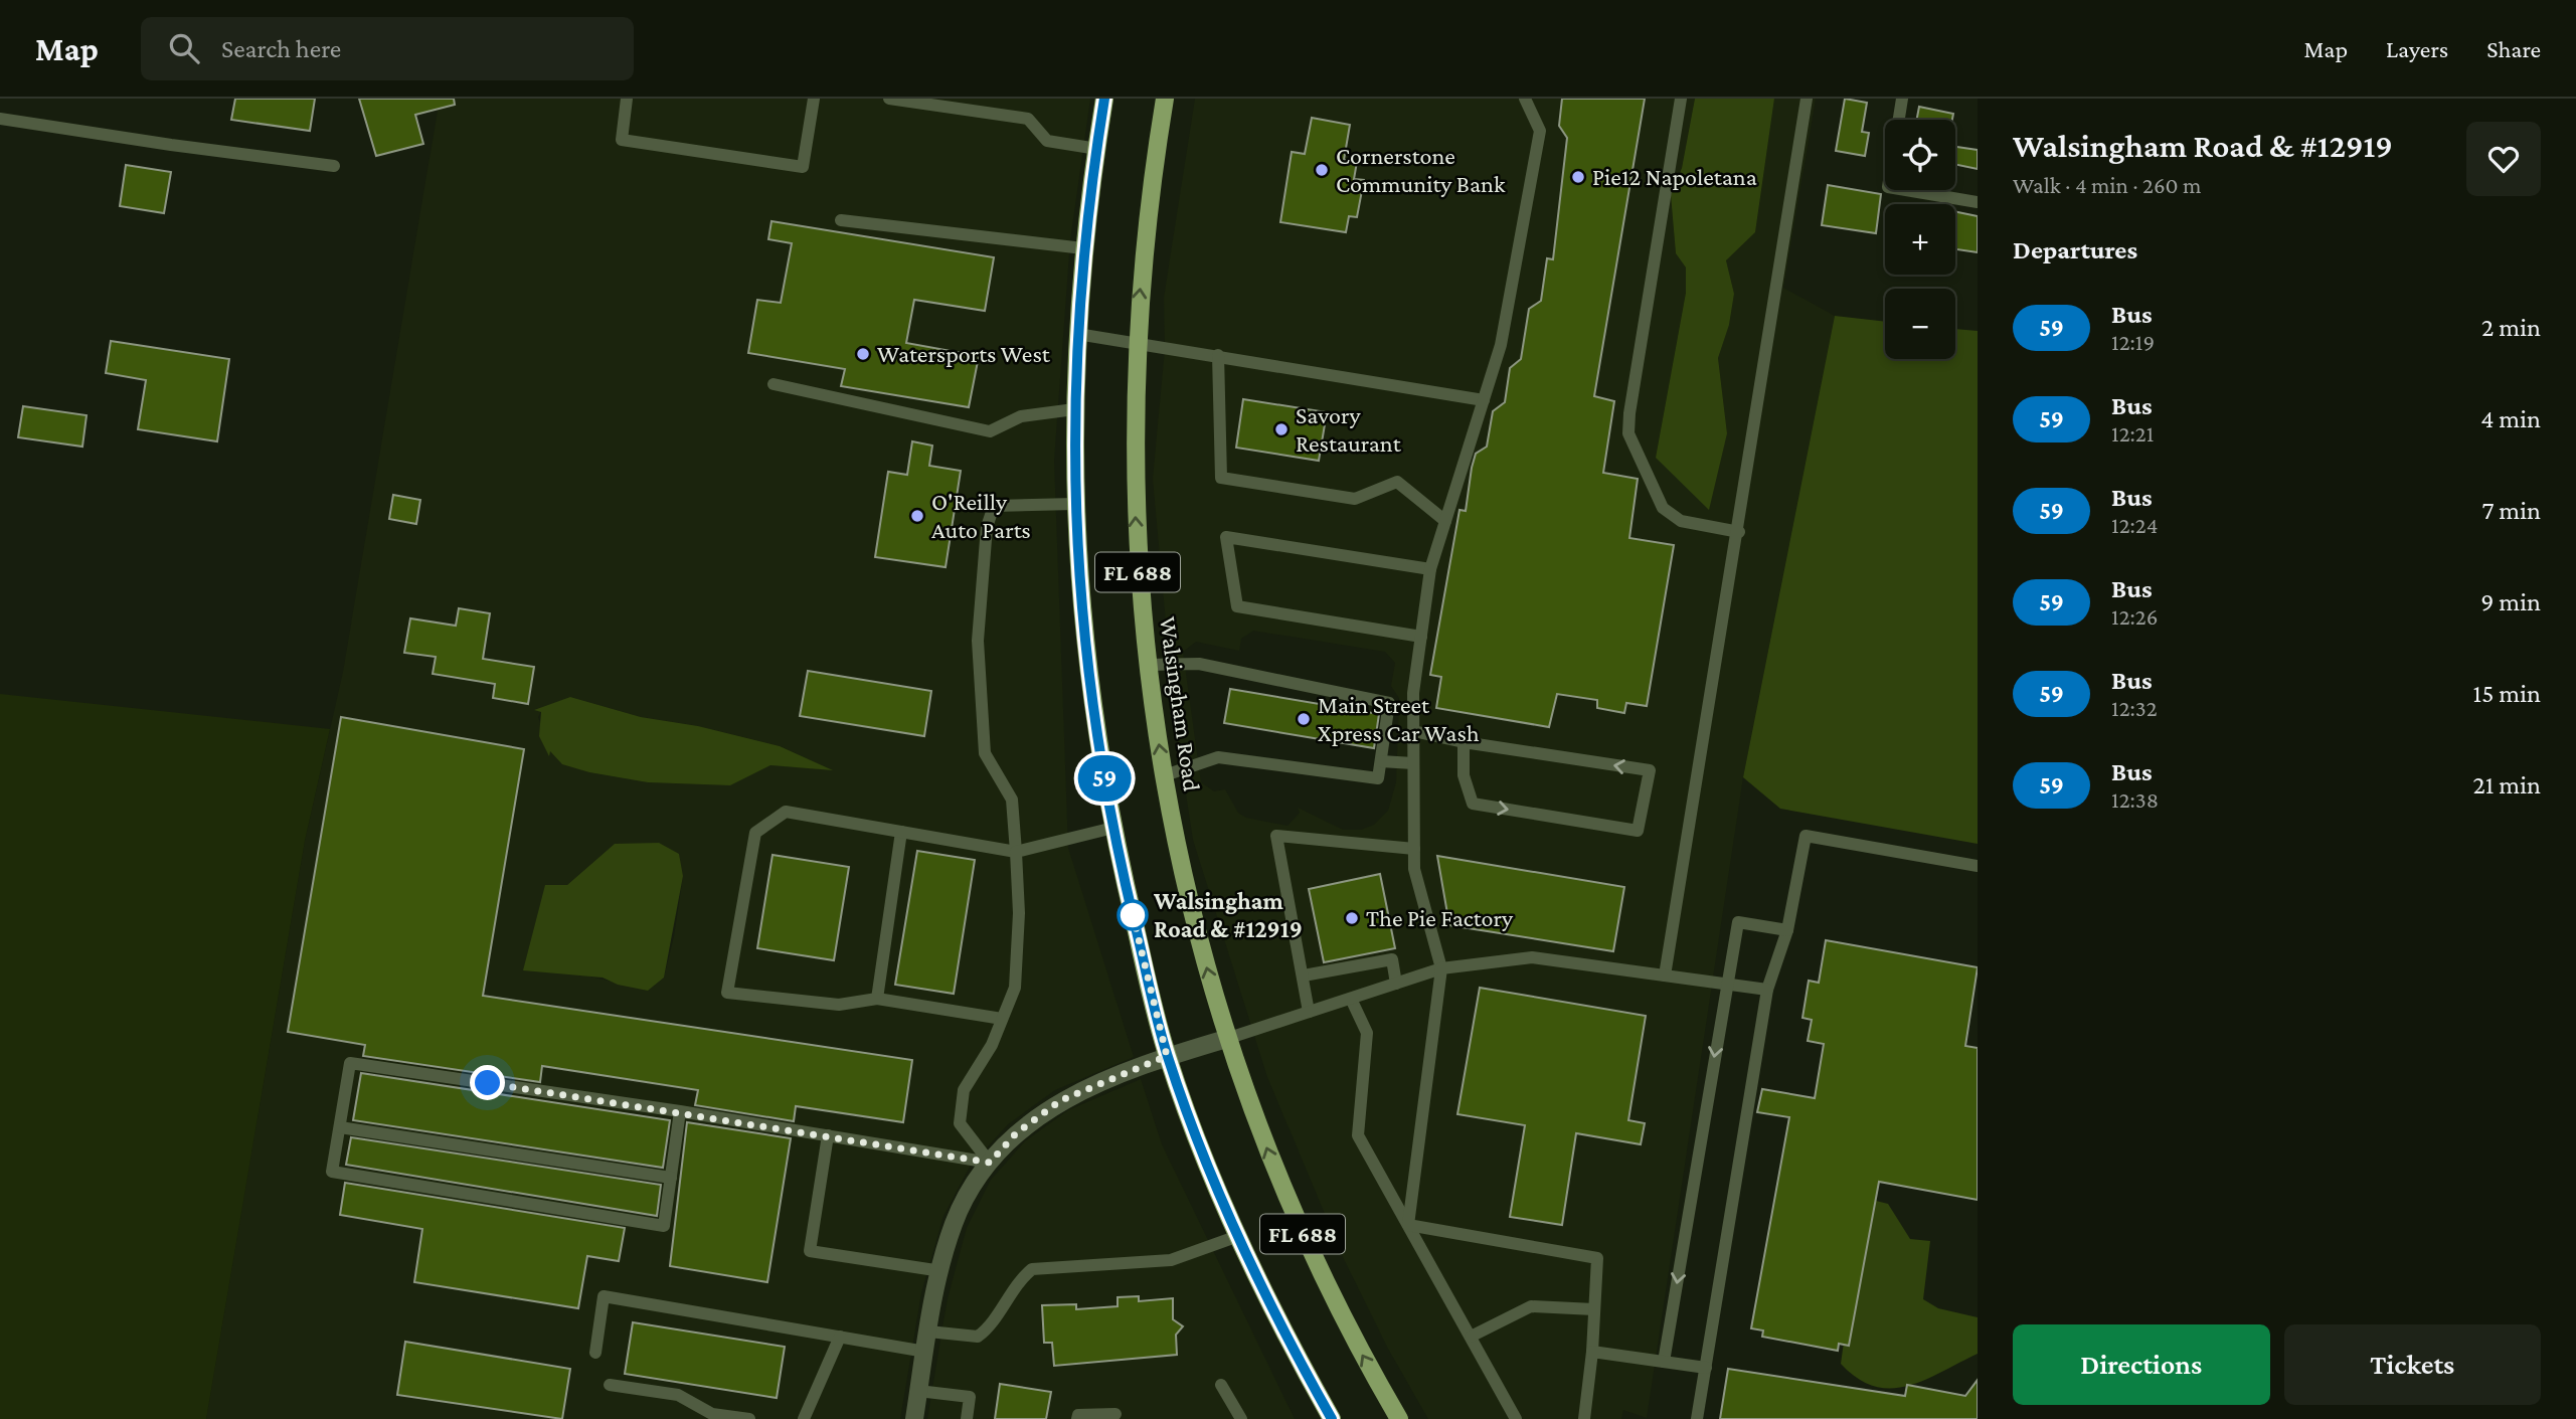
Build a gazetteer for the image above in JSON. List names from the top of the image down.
{
  "streets": {
    "main road": ["FL 688", "Walsingham Road"]
  },
  "crossings": [
    ["FL 688", "Walsingham Road"]
  ],
  "places": [
    "Cornerstone Community Bank",
    "Pie12 Napoletana",
    "Watersports West",
    "Savory Restaurant",
    "O'Reilly Auto Parts",
    "Main Street Xpress Car Wash",
    "Walsingham Road & #12919",
    "The Pie Factory"
  ],
  "lines": ["bus line 59"],
  "page": {
    "header": "Map",
    "search": "Search here",
    "nav": ["Map", "Layers", "Share"],
    "on_map": "59",
    "heading": [
      ["Walsingham Road & #12919", "Walk · 4 min · 260 m"],
      "Departures"
    ],
    "map_buttons": ["+", "−"],
    "list": [
      {
        "mark": "59",
        "name": "Bus",
        "note": "12:19",
        "value": "2 min"
      },
      {
        "mark": "59",
        "name": "Bus",
        "note": "12:21",
        "value": "4 min"
      },
      {
        "mark": "59",
        "name": "Bus",
        "note": "12:24",
        "value": "7 min"
      },
      {
        "mark": "59",
        "name": "Bus",
        "note": "12:26",
        "value": "9 min"
      },
      {
        "mark": "59",
        "name": "Bus",
        "note": "12:32",
        "value": "15 min"
      },
      {
        "mark": "59",
        "name": "Bus",
        "note": "12:38",
        "value": "21 min"
      }
    ],
    "buttons": ["Directions", "Tickets"]
  }
}
